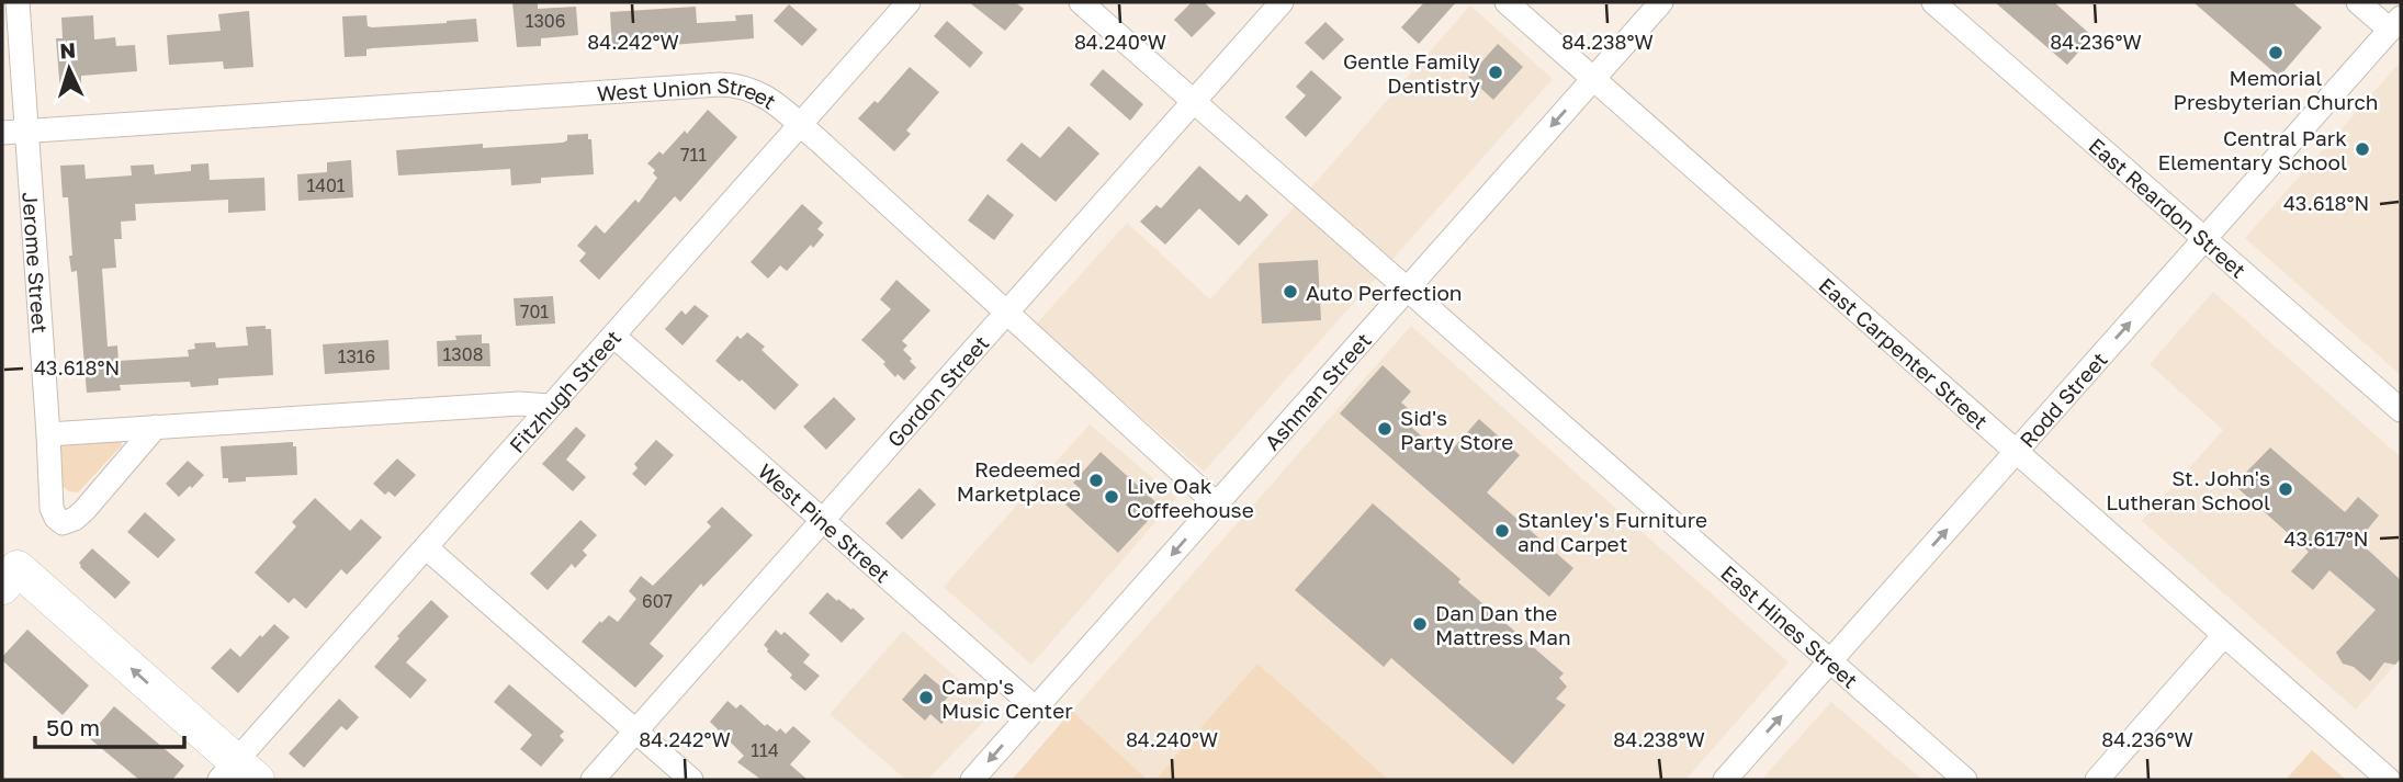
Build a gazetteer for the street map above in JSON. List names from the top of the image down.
{
  "streets": {
    "street": [
      "West Union Street",
      "East Reardon Street",
      "Jerome Street",
      "East Carpenter Street",
      "Gordon Street",
      "Fitzhugh Street",
      "Ashman Street",
      "Rodd Street",
      "West Pine Street",
      "East Hines Street"
    ]
  },
  "crossings": [
    ["West Union Street", "Jerome Street"],
    ["West Union Street", "Gordon Street"],
    ["West Union Street", "Fitzhugh Street"],
    ["West Union Street", "Ashman Street"],
    ["East Reardon Street", "Rodd Street"],
    ["East Carpenter Street", "Ashman Street"],
    ["East Carpenter Street", "Rodd Street"],
    ["Gordon Street", "West Pine Street"],
    ["Gordon Street", "East Hines Street"],
    ["Fitzhugh Street", "West Pine Street"],
    ["Ashman Street", "West Pine Street"],
    ["Ashman Street", "East Hines Street"],
    ["Rodd Street", "East Hines Street"]
  ],
  "one_way": ["Ashman Street", "Rodd Street"],
  "places": [
    "Memorial Presbyterian Church",
    "Gentle Family Dentistry",
    "Central Park Elementary School",
    "Auto Perfection",
    "Sid's Party Store",
    "Redeemed Marketplace",
    "St. John's Lutheran School",
    "Live Oak Coffeehouse",
    "Stanley's Furniture and Carpet",
    "Dan Dan the Mattress Man",
    "Camp's Music Center"
  ],
  "house_numbers": [
    "1306",
    "711",
    "1401",
    "701",
    "1308",
    "1316",
    "607",
    "114"
  ],
  "scale_bar": "50 m",
  "north": "top",
  "coordinates": [
    "84.242°W",
    "84.240°W",
    "84.238°W",
    "84.236°W",
    "43.618°N",
    "43.617°N"
  ]
}
